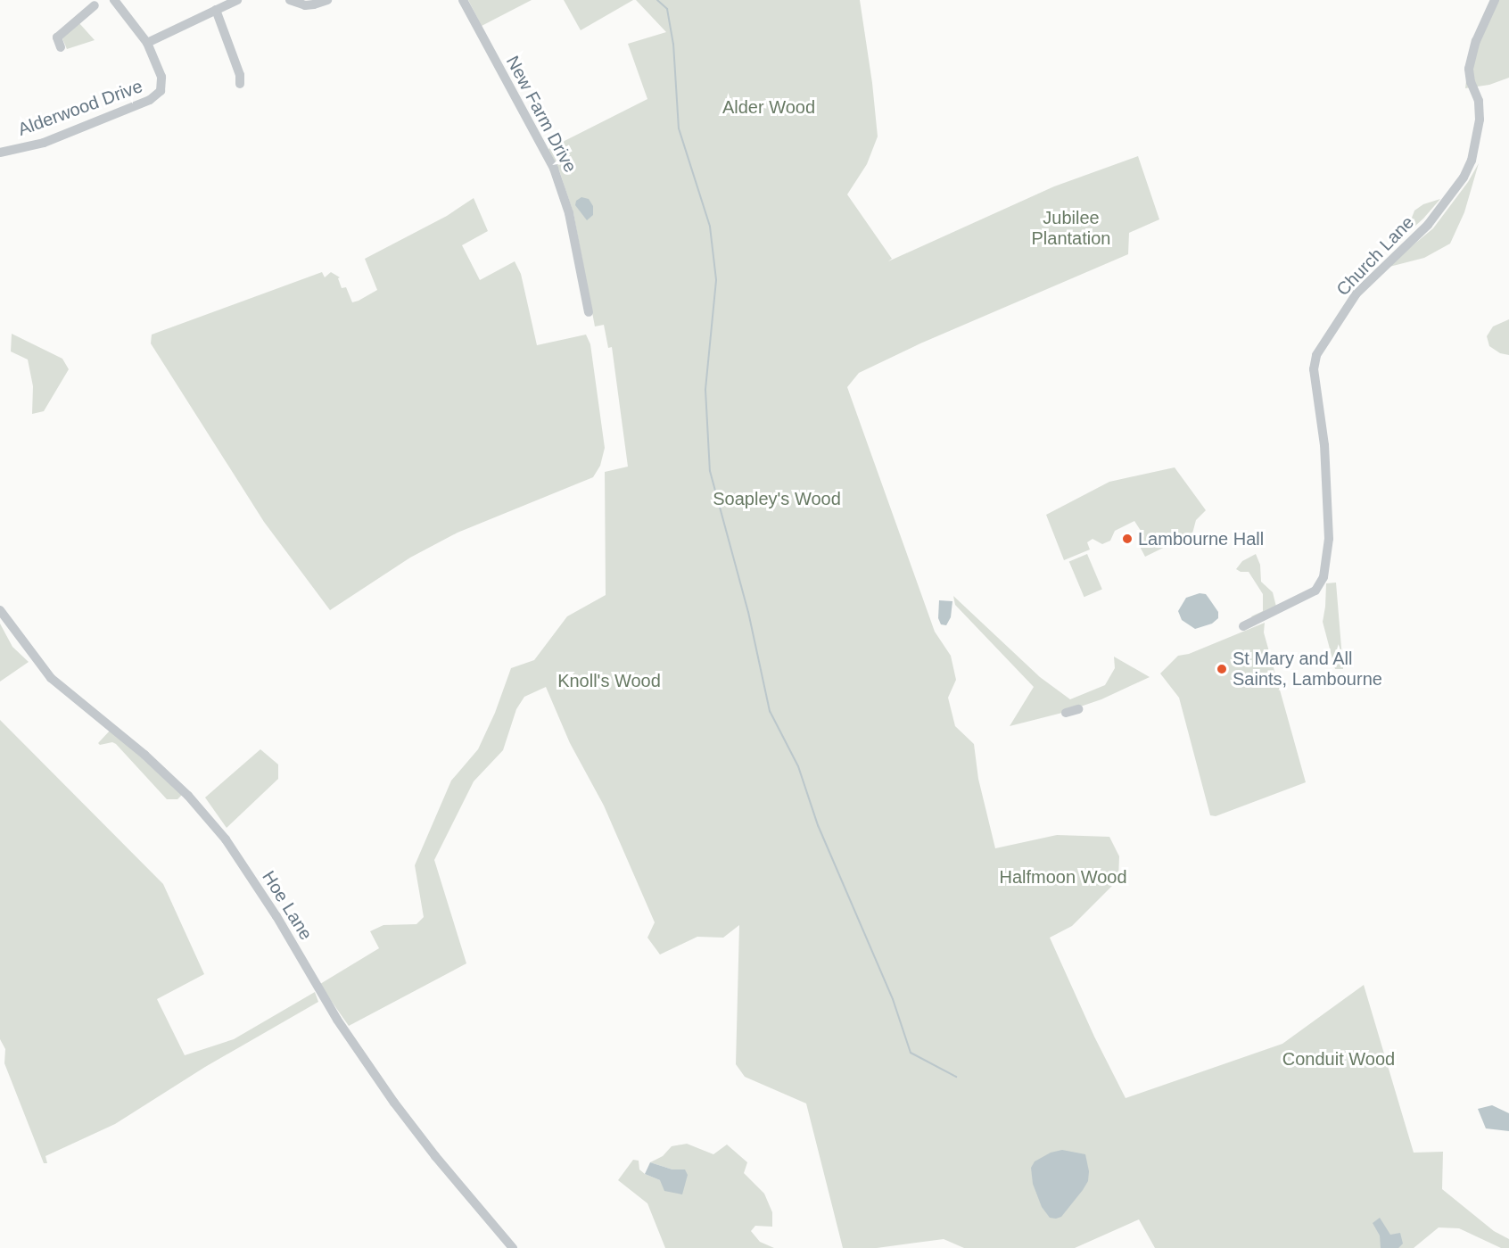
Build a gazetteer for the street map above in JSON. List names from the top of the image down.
{
  "streets": {
    "street": [
      "Alderwood Drive",
      "New Farm Drive",
      "Church Lane",
      "Hoe Lane"
    ]
  },
  "parks": [
    "Alder Wood",
    "Jubilee Plantation",
    "Soapley's Wood",
    "Knoll's Wood",
    "Halfmoon Wood",
    "Conduit Wood"
  ],
  "places": ["Lambourne Hall", "St Mary and All Saints, Lambourne"]
}
